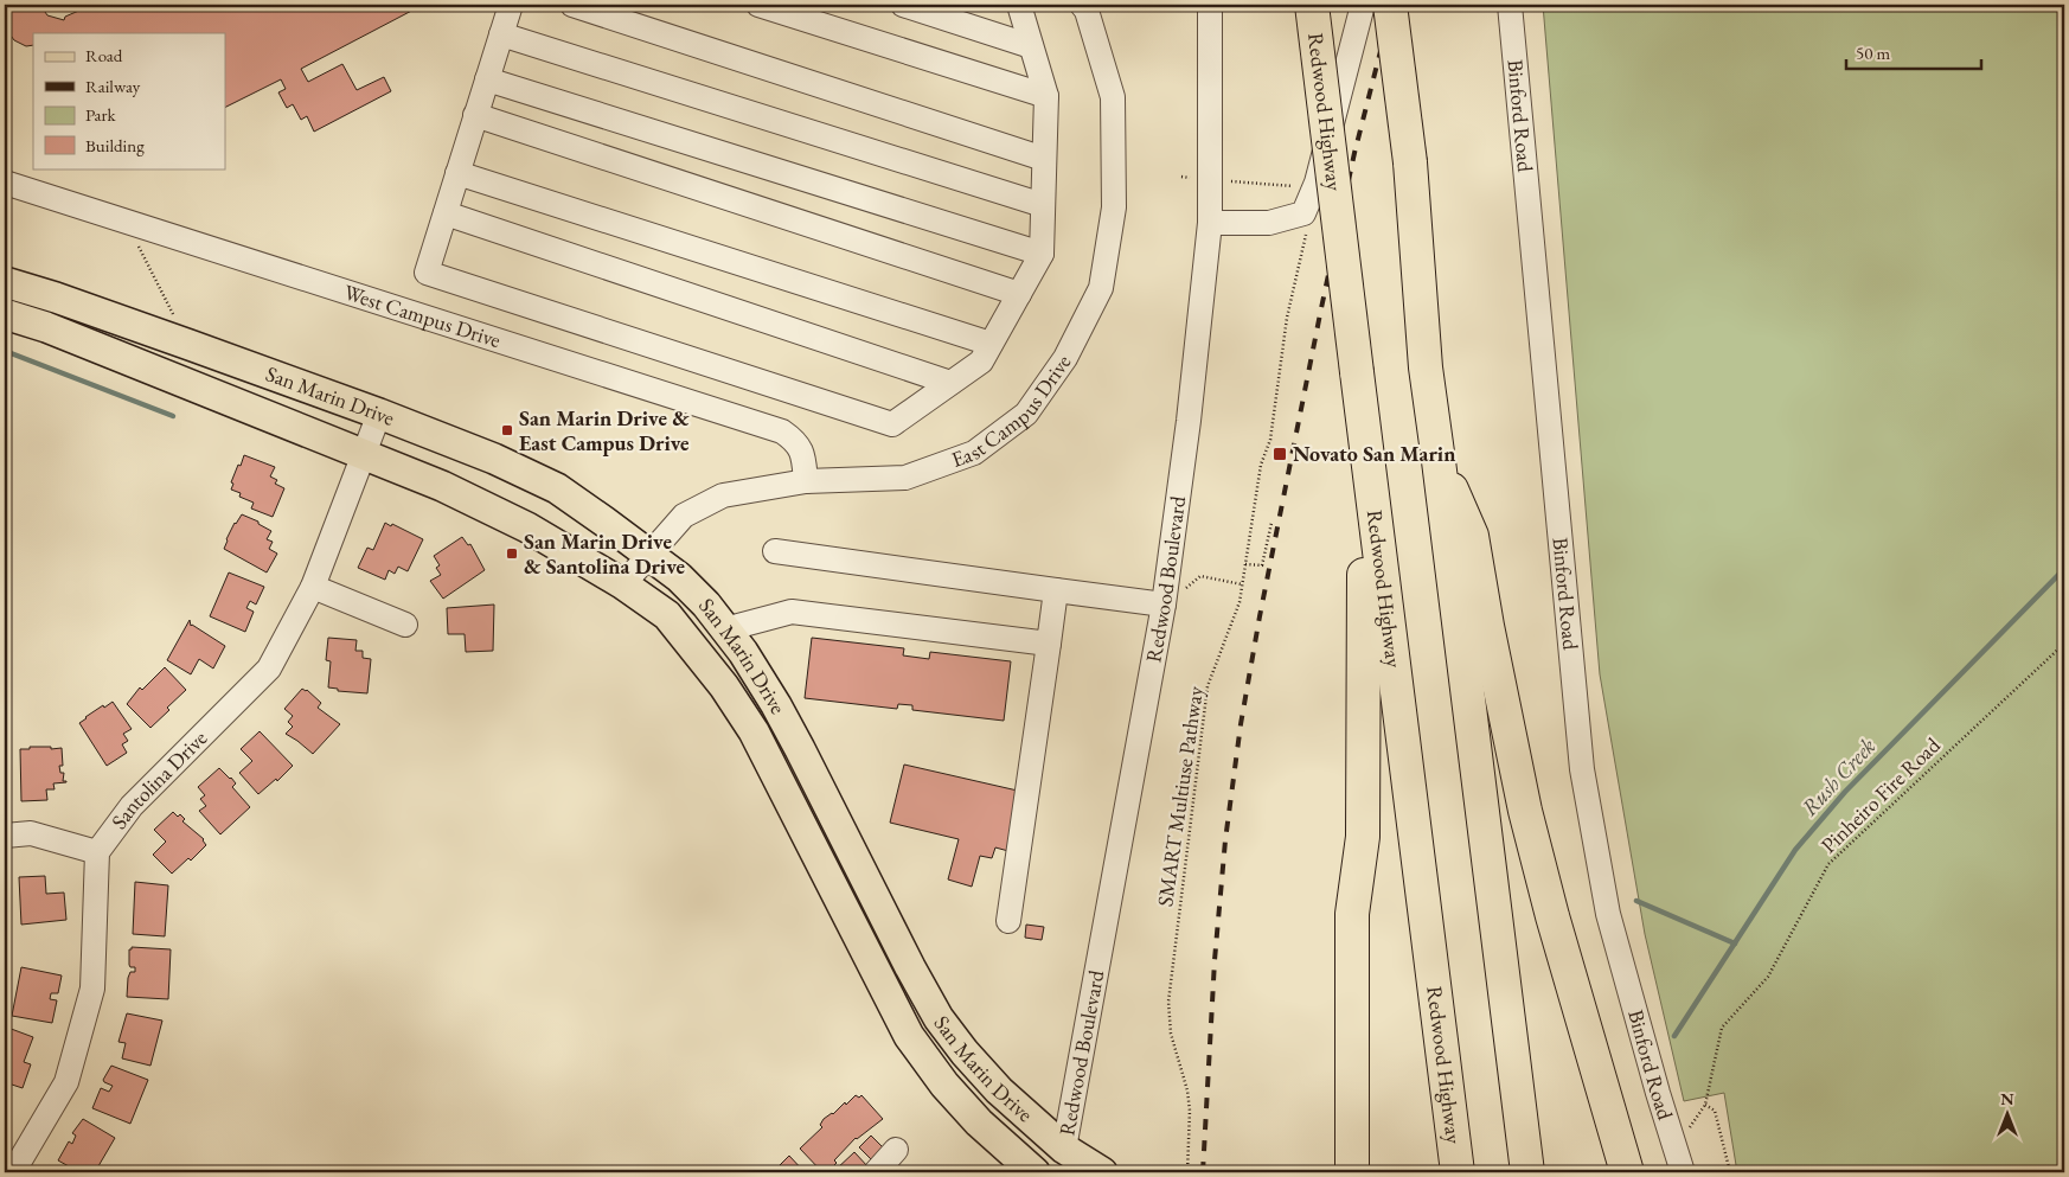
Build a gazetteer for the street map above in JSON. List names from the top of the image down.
{
  "streets": {
    "highway": ["Redwood Highway"],
    "main road": ["San Marin Drive", "Redwood Boulevard"],
    "street": [
      "Binford Road",
      "West Campus Drive",
      "East Campus Drive",
      "Santolina Drive"
    ],
    "path": ["Pinheiro Fire Road", "SMART Multiuse Pathway"]
  },
  "crossings": [
    ["Binford Road", "Pinheiro Fire Road"],
    ["West Campus Drive", "East Campus Drive"],
    ["San Marin Drive", "East Campus Drive"],
    ["San Marin Drive", "Redwood Boulevard"],
    ["San Marin Drive", "Santolina Drive"]
  ],
  "water": ["Rush Creek"],
  "places": {
    "transit": ["San Marin Drive & East Campus Drive", "Novato San Marin", "San Marin Drive & Santolina Drive"]
  },
  "legend": [
    "Road",
    "Railway",
    "Park",
    "Building"
  ],
  "scale_bar": "50 m",
  "north": "top"
}
